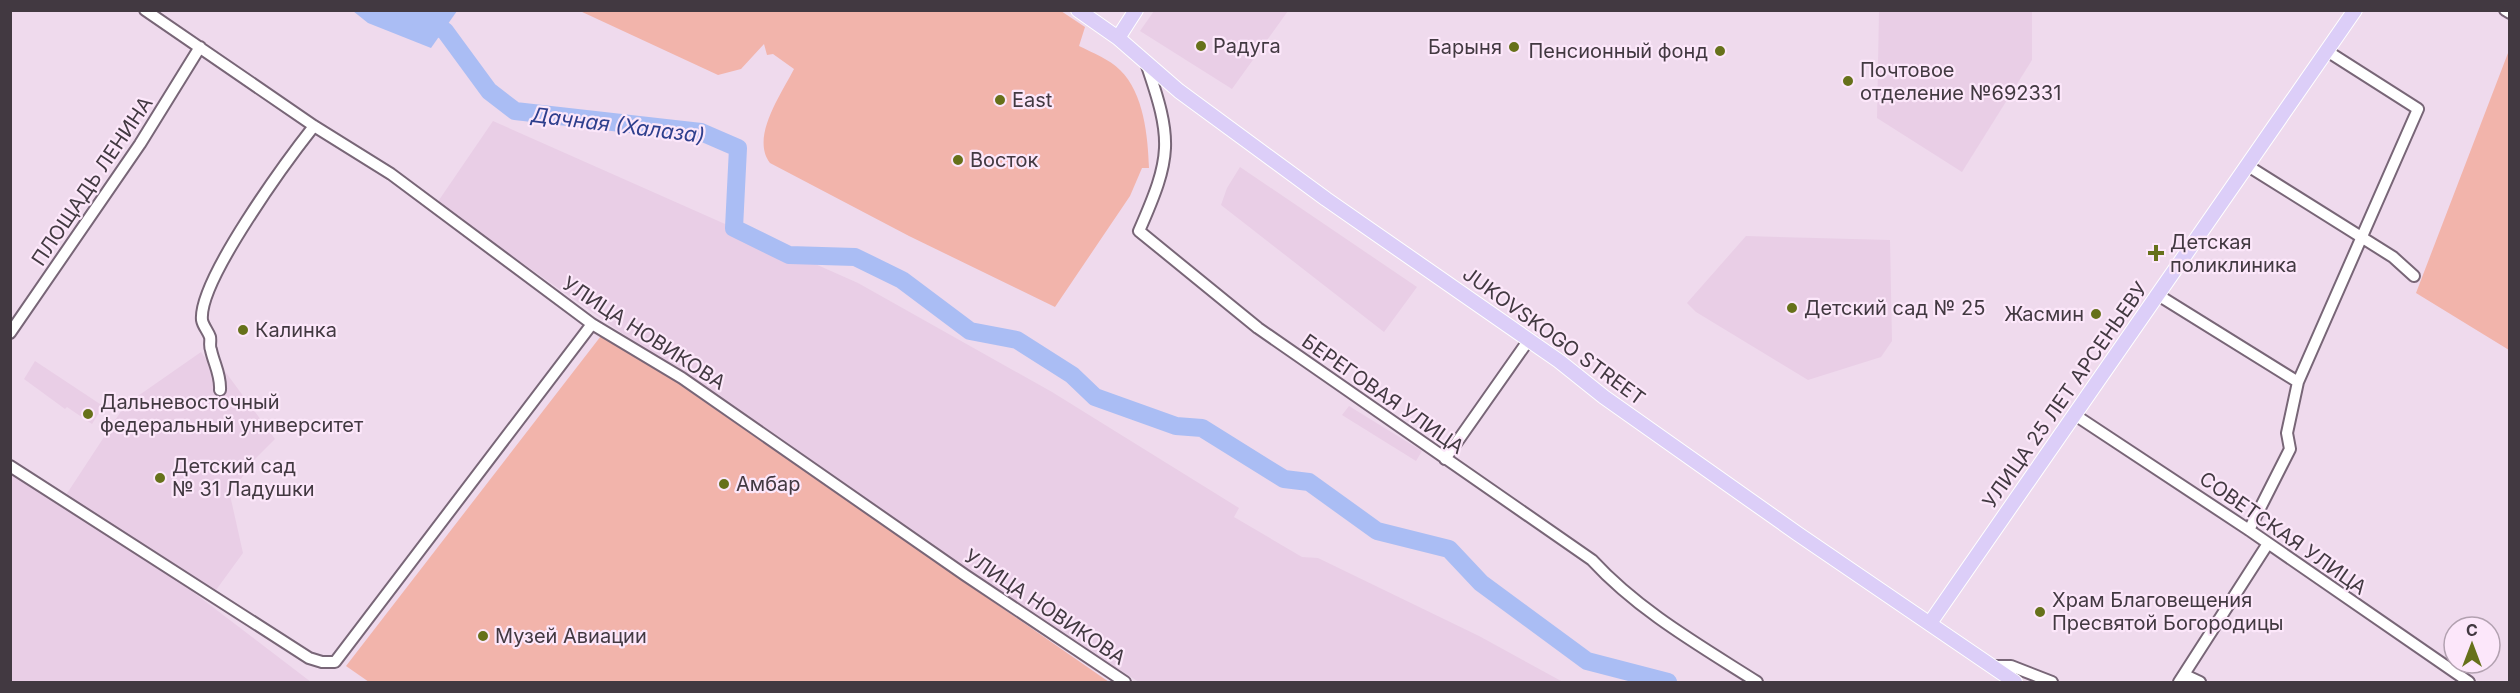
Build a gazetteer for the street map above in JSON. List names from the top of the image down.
{
  "streets": {
    "main road": ["JUKOVSKOGO STREET", "УЛИЦА 25 ЛЕТ АРСЕНЬЕВУ"],
    "street": [
      "ПЛОЩАДЬ ЛЕНИНА",
      "УЛИЦА НОВИКОВА",
      "БЕРЕГОВАЯ УЛИЦА",
      "СОВЕТСКАЯ УЛИЦА"
    ]
  },
  "crossings": [
    ["ПЛОЩАДЬ ЛЕНИНА", "УЛИЦА НОВИКОВА"],
    ["JUKOVSKOGO STREET", "БЕРЕГОВАЯ УЛИЦА"],
    ["JUKOVSKOGO STREET", "УЛИЦА 25 ЛЕТ АРСЕНЬЕВУ"],
    ["УЛИЦА 25 ЛЕТ АРСЕНЬЕВУ", "СОВЕТСКАЯ УЛИЦА"]
  ],
  "water": ["Дачная (Халаза)"],
  "places": {
    "other": [
      "Радуга",
      "Барыня",
      "Пенсионный фонд",
      "Почтовое отделение №692331",
      "East",
      "Восток",
      "Детский сад № 25",
      "Жасмин",
      "Калинка",
      "Дальневосточный федеральный университет",
      "Детский сад № 31 Ладушки",
      "Амбар",
      "Храм Благовещения Пресвятой Богородицы",
      "Музей Авиации"
    ],
    "health": ["Детская поликлиника"]
  },
  "north": "top"
}
